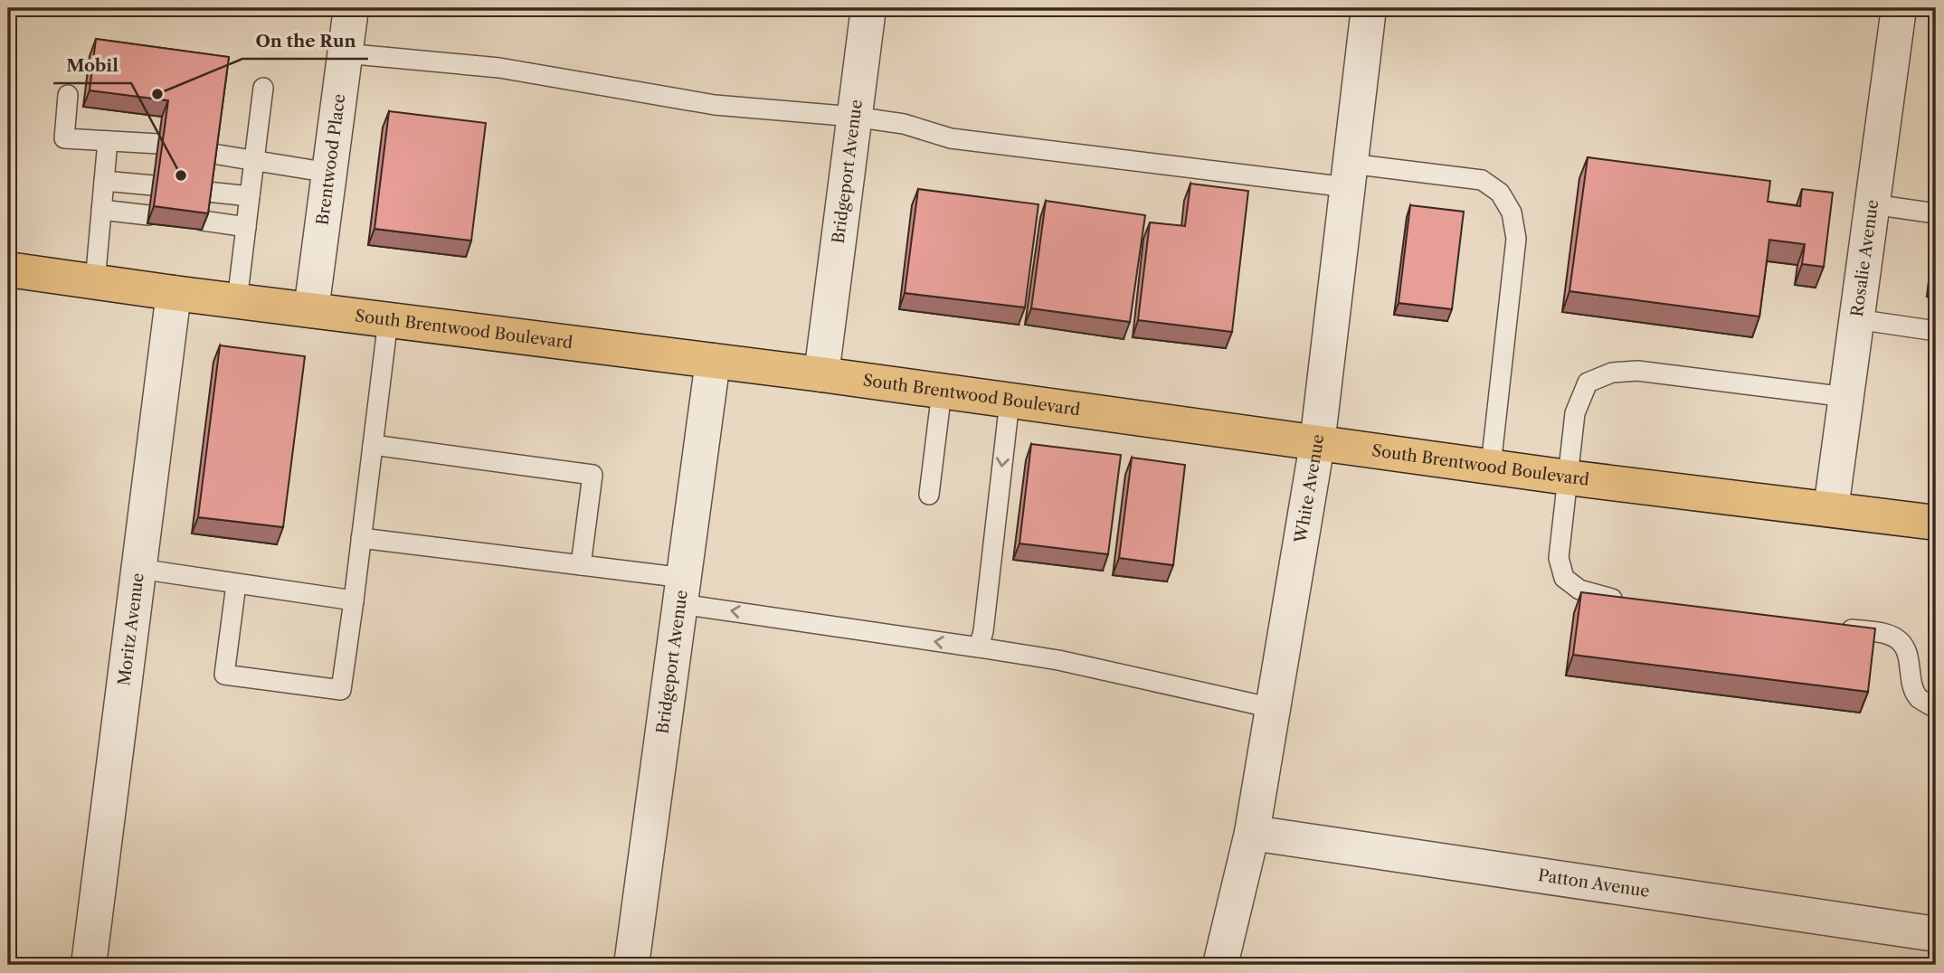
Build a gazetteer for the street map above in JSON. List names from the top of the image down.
{
  "streets": {
    "main road": ["South Brentwood Boulevard"],
    "street": [
      "Brentwood Place",
      "Bridgeport Avenue",
      "Rosalie Avenue",
      "White Avenue",
      "Moritz Avenue",
      "Patton Avenue"
    ]
  },
  "crossings": [
    ["Brentwood Place", "South Brentwood Boulevard"],
    ["Bridgeport Avenue", "South Brentwood Boulevard"],
    ["Rosalie Avenue", "South Brentwood Boulevard"],
    ["South Brentwood Boulevard", "White Avenue"],
    ["South Brentwood Boulevard", "Moritz Avenue"],
    ["White Avenue", "Patton Avenue"]
  ],
  "places": ["On the Run", "Mobil"]
}
